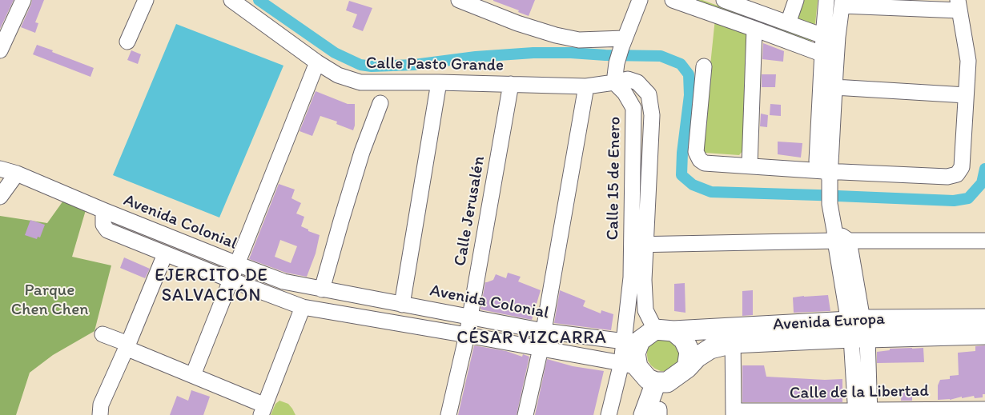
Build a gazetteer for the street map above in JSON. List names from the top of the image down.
{
  "streets": {
    "main road": ["Avenida Europa"],
    "street": [
      "Calle Pasto Grande",
      "Calle 15 de Enero",
      "Calle Jerusalén",
      "Avenida Colonial",
      "Calle de la Libertad"
    ]
  },
  "crossings": [
    ["Calle Pasto Grande", "Calle 15 de Enero"],
    ["Calle Pasto Grande", "Calle Jerusalén"],
    ["Calle 15 de Enero", "Avenida Colonial"],
    ["Calle 15 de Enero", "Avenida Europa"],
    ["Calle Jerusalén", "Avenida Colonial"],
    ["Avenida Colonial", "Avenida Europa"]
  ],
  "districts": ["EJERCITO DE SALVACIÓN", "CÉSAR VIZCARRA"],
  "parks": ["Parque Chen Chen"]
}
